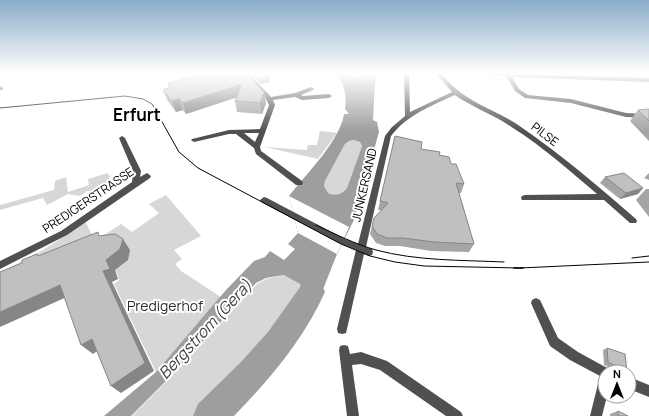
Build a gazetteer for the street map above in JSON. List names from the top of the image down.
{
  "streets": {
    "street": ["PILSE", "JUNKERSAND", "PREDIGERSTRASSE"]
  },
  "districts": ["Erfurt"],
  "water": ["Bergstrom (Gera)"],
  "parks": ["Predigerhof"],
  "north": "top"
}
